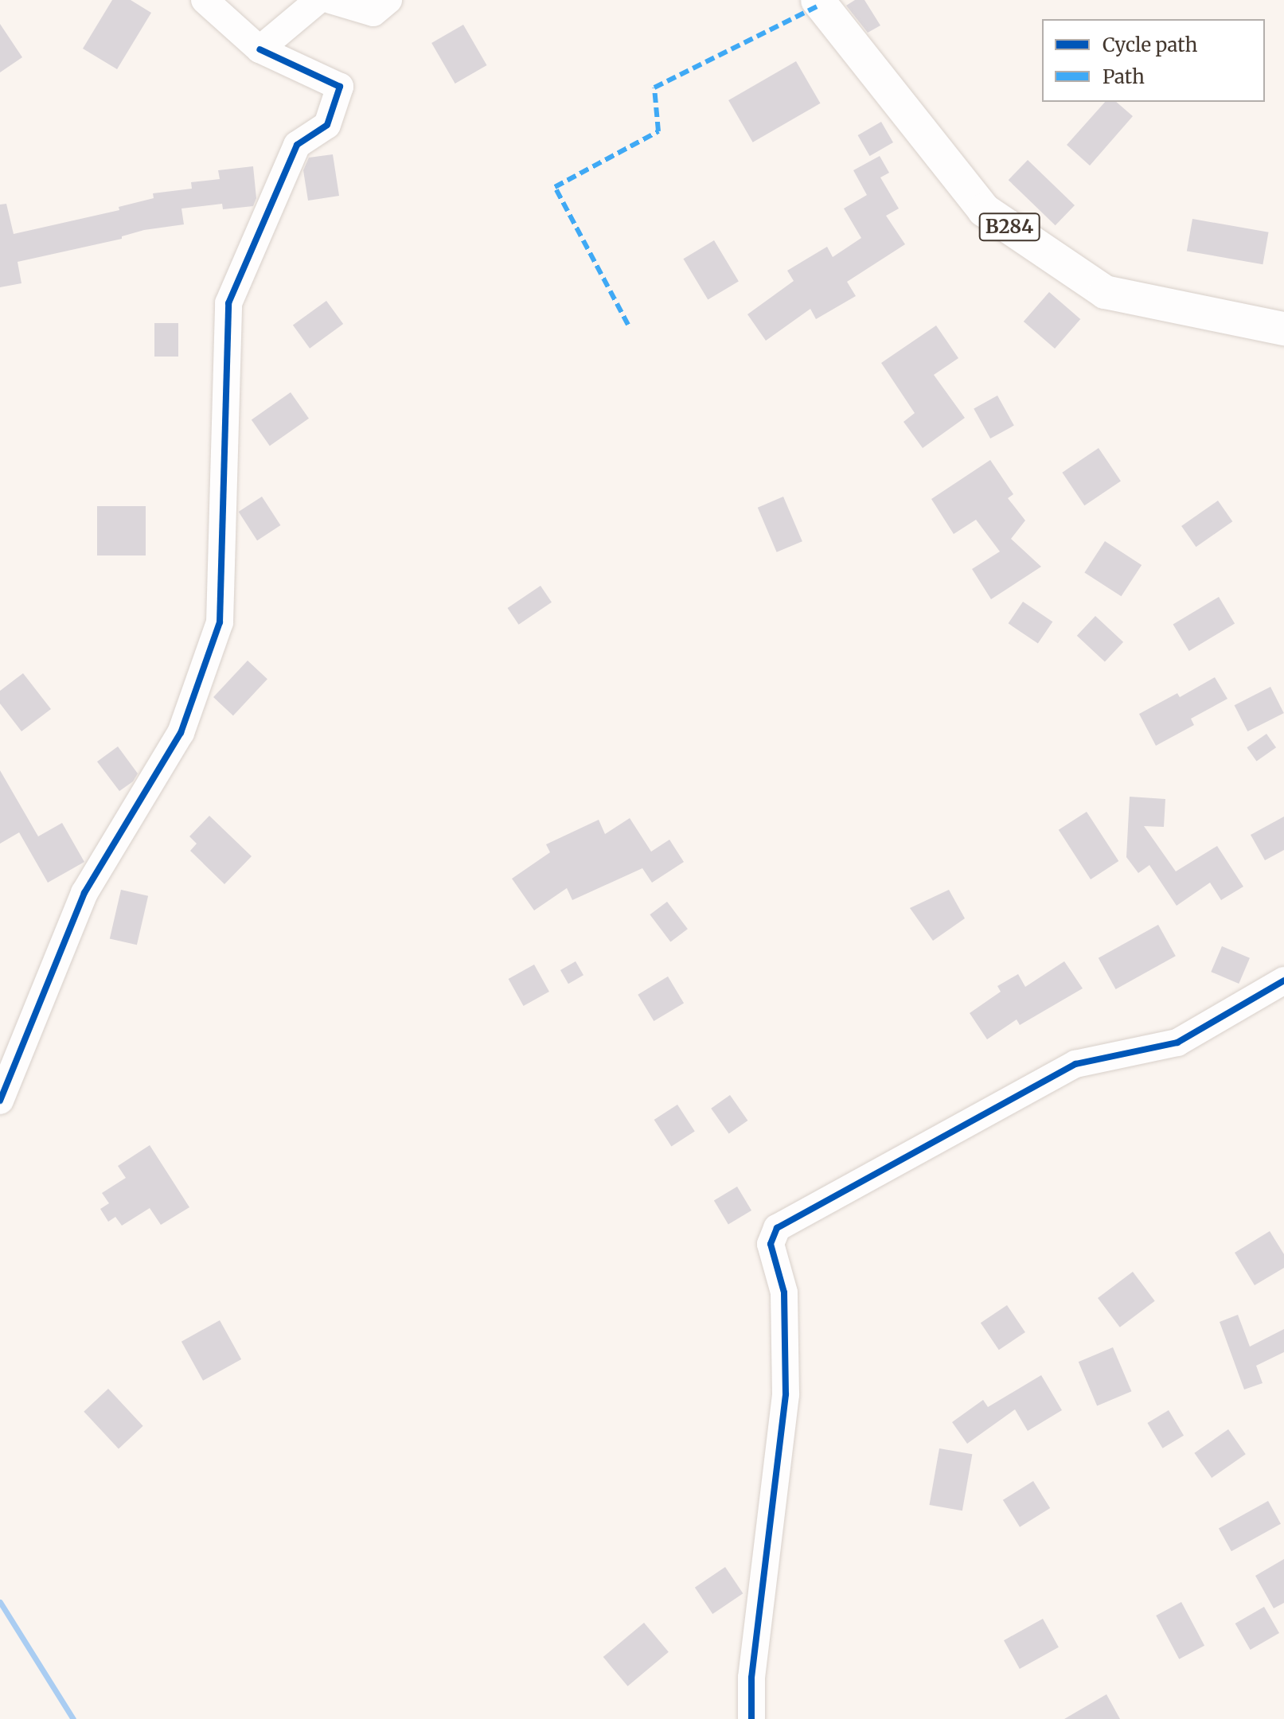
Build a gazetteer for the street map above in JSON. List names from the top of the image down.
{
  "streets": {
    "main road": ["B284"]
  },
  "legend": ["Cycle path", "Path"]
}
